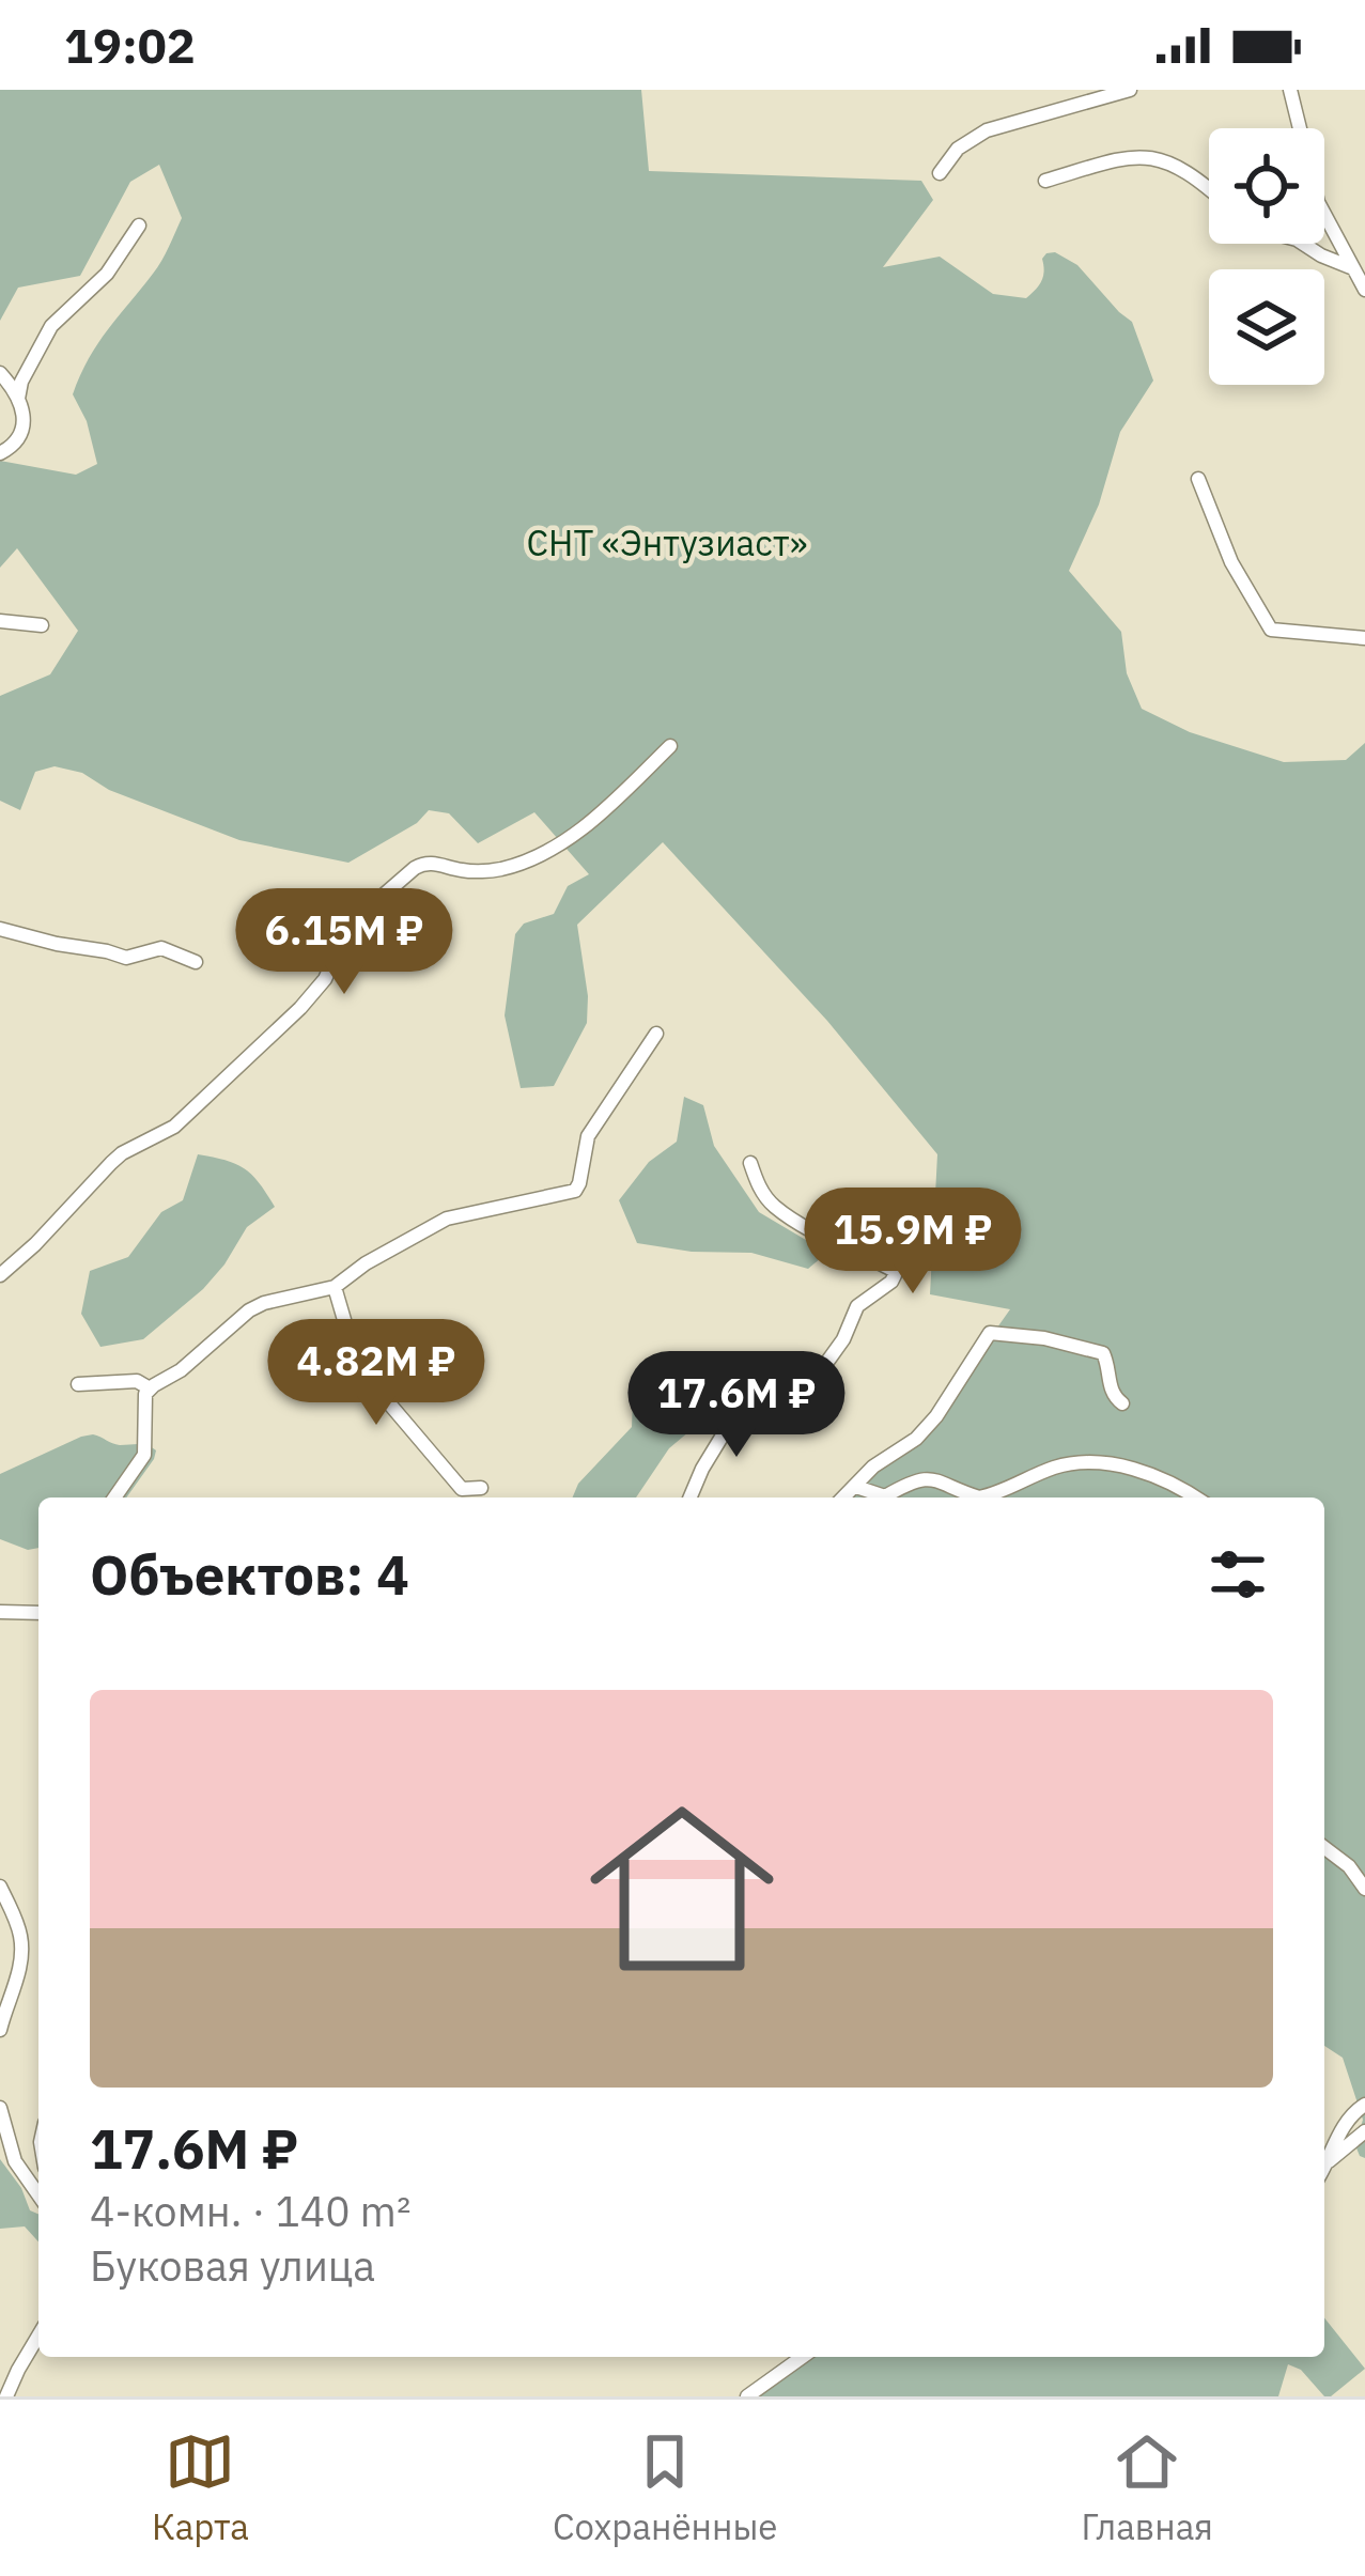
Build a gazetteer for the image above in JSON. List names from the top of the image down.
{
  "parks": ["СНТ «Энтузиаст»"],
  "page": {
    "status": "19:02",
    "price": [
      "6.15M ₽",
      "15.9M ₽",
      "4.82M ₽",
      "17.6M ₽"
    ],
    "heading": "Объектов: 4",
    "list": [
      {
        "name": "17.6M ₽",
        "note": "4-комн. · 140 m² · Буковая улица"
      }
    ],
    "tabs": ["Карта", "Сохранённые", "Главная"]
  }
}
